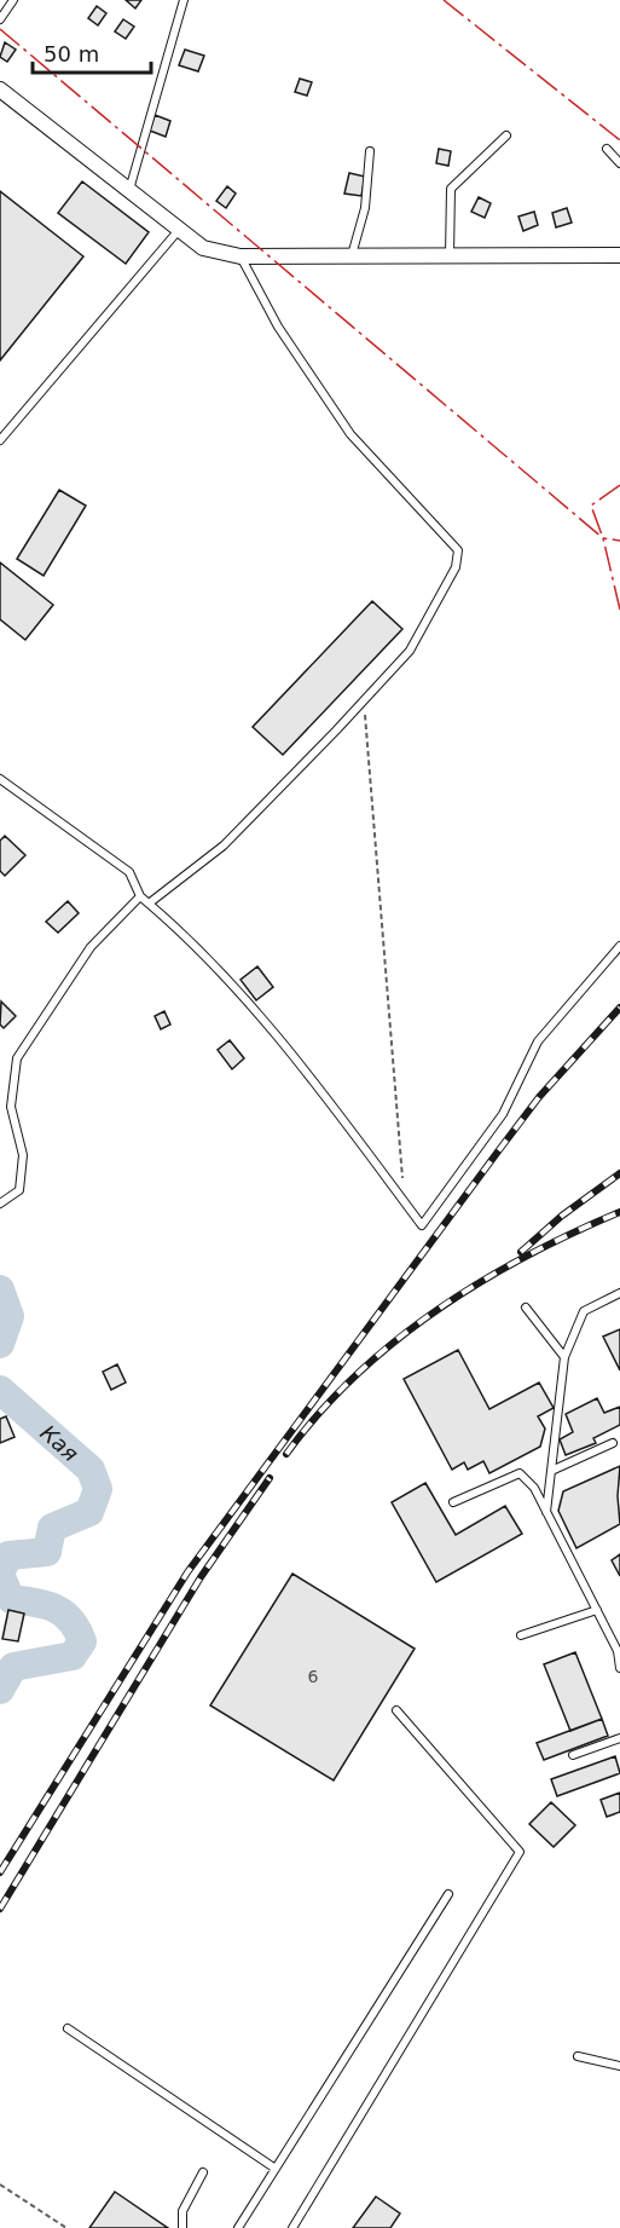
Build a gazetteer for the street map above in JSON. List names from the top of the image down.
{
  "water": ["Кая"],
  "house_numbers": ["6"],
  "scale_bar": "50 m"
}
